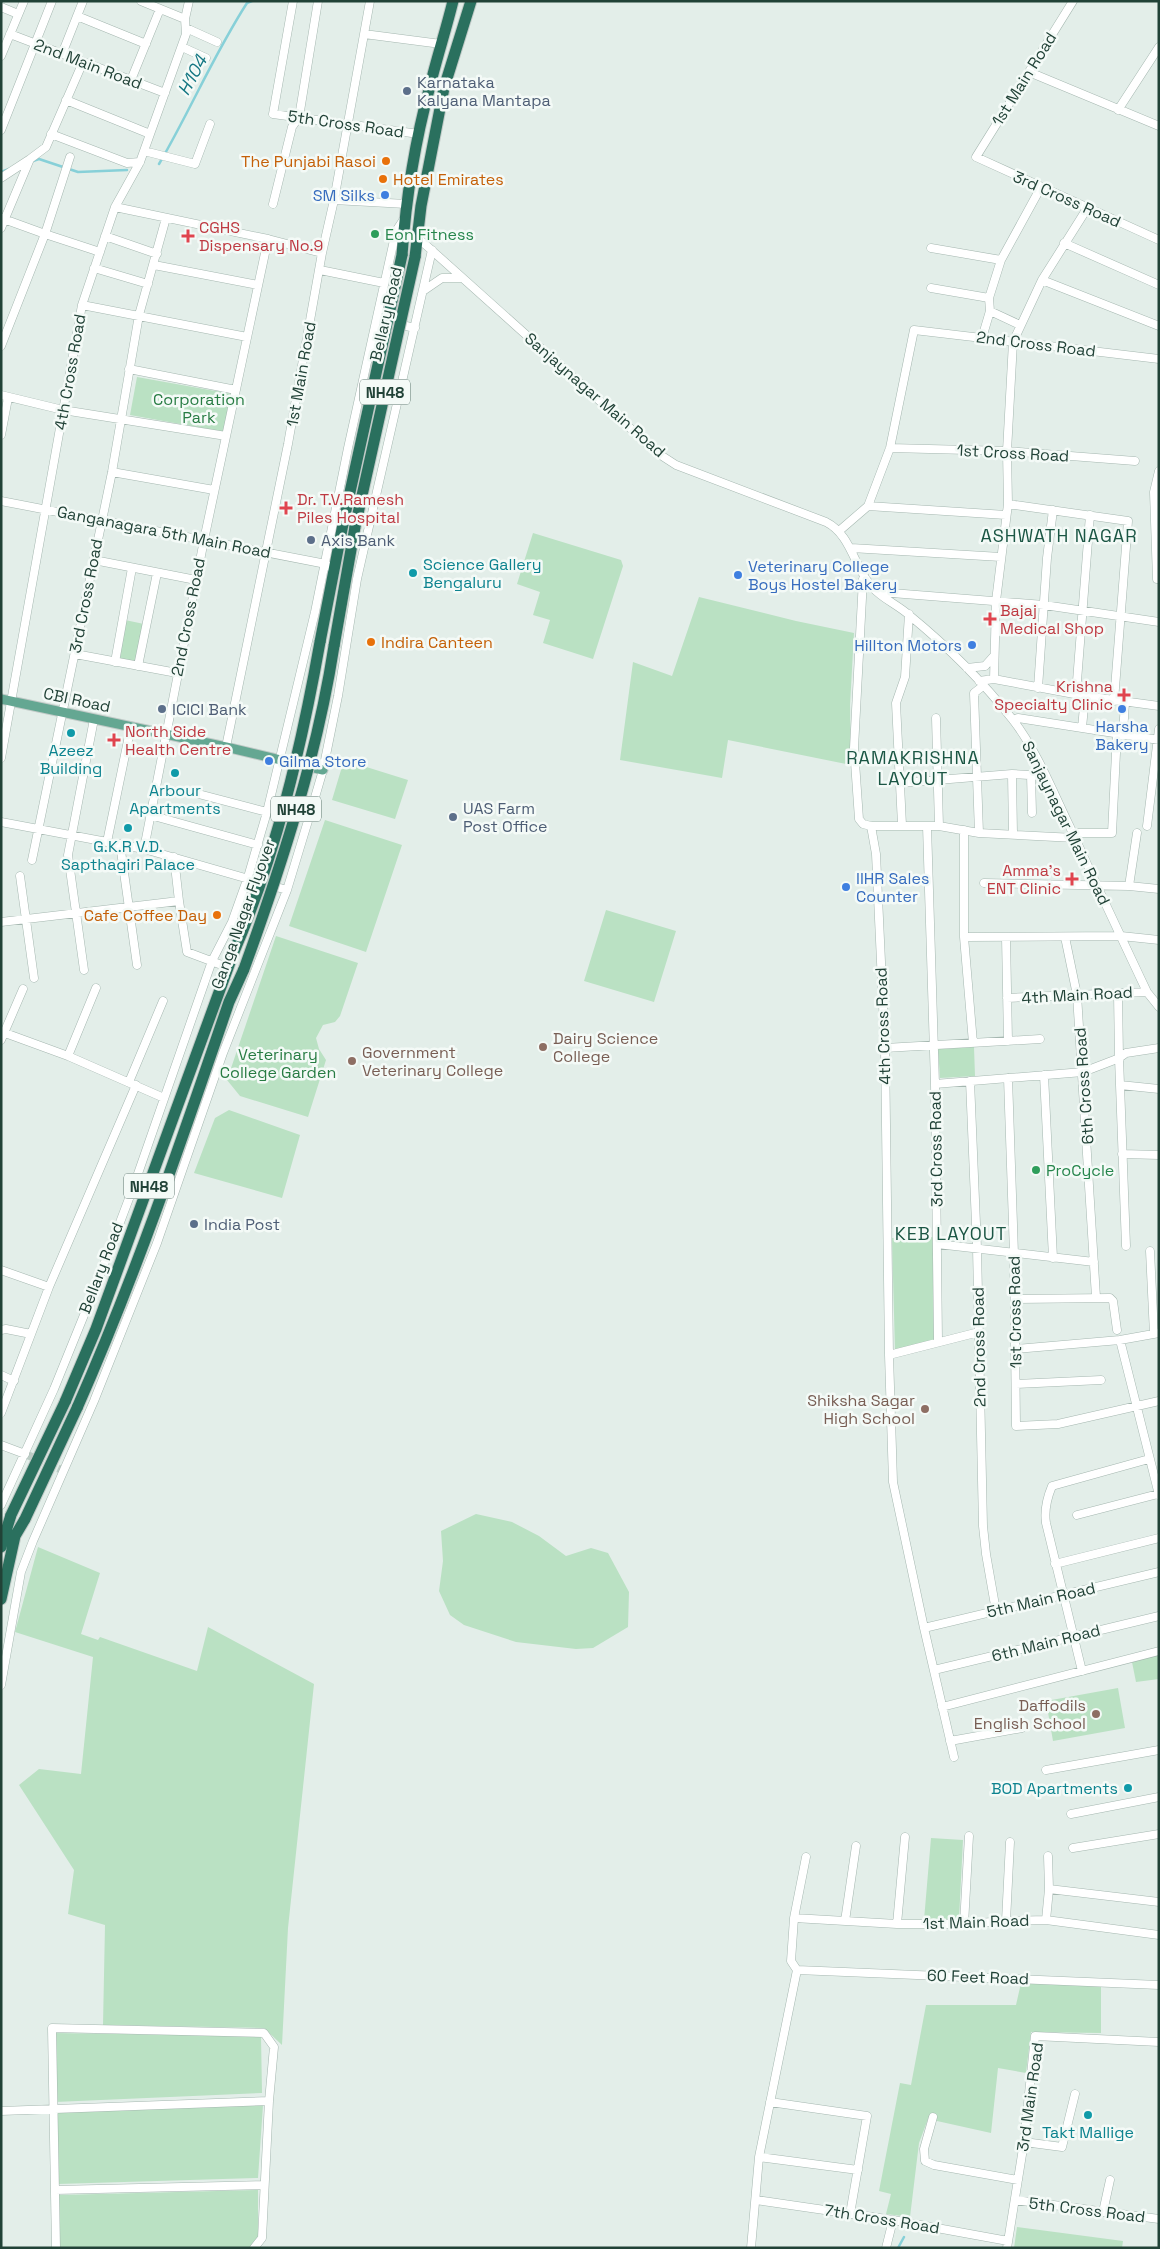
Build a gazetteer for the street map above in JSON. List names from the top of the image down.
{
  "streets": {
    "highway": ["Bellary Road", "NH48", "Ganga Nagar Flyover"],
    "main road": ["CBI Road"],
    "street": [
      "2nd Main Road",
      "1st Main Road",
      "5th Cross Road",
      "3rd Cross Road",
      "2nd Cross Road",
      "4th Cross Road",
      "Sanjaynagar Main Road",
      "1st Cross Road",
      "Ganganagara 5th Main Road",
      "4th Main Road",
      "6th Cross Road",
      "5th Main Road",
      "6th Main Road",
      "60 Feet Road",
      "3rd Main Road",
      "7th Cross Road"
    ]
  },
  "crossings": [
    ["2nd Main Road", "4th Cross Road"],
    ["1st Main Road", "5th Cross Road"],
    ["1st Main Road", "3rd Cross Road"],
    ["1st Main Road", "Ganganagara 5th Main Road"],
    ["1st Main Road", "CBI Road"],
    ["5th Cross Road", "Bellary Road"],
    ["5th Cross Road", "3rd Main Road"],
    ["3rd Cross Road", "Ganganagara 5th Main Road"],
    ["3rd Cross Road", "CBI Road"],
    ["Bellary Road", "Sanjaynagar Main Road"],
    ["Bellary Road", "Ganganagara 5th Main Road"],
    ["Bellary Road", "Ganga Nagar Flyover"],
    ["2nd Cross Road", "1st Cross Road"],
    ["2nd Cross Road", "Ganganagara 5th Main Road"],
    ["2nd Cross Road", "CBI Road"],
    ["2nd Cross Road", "5th Main Road"],
    ["4th Cross Road", "Sanjaynagar Main Road"],
    ["4th Cross Road", "Ganganagara 5th Main Road"],
    ["4th Cross Road", "CBI Road"],
    ["4th Cross Road", "5th Main Road"],
    ["Sanjaynagar Main Road", "4th Main Road"],
    ["Ganganagara 5th Main Road", "Ganga Nagar Flyover"],
    ["4th Main Road", "6th Cross Road"],
    ["3rd Main Road", "7th Cross Road"]
  ],
  "districts": ["ASHWATH NAGAR", "RAMAKRISHNA LAYOUT", "KEB LAYOUT"],
  "water": ["H104"],
  "parks": ["Corporation Park", "Veterinary College Garden"],
  "places": {
    "other": [
      "Karnataka Kalyana Mantapa",
      "The Punjabi Rasoi",
      "Hotel Emirates",
      "SM Silks",
      "Eon Fitness",
      "Axis Bank",
      "Science Gallery Bengaluru",
      "Veterinary College Boys Hostel Bakery",
      "Indira Canteen",
      "Hillton Motors",
      "ICICI Bank",
      "Harsha Bakery",
      "Azeez Building",
      "Gilma Store",
      "Arbour Apartments",
      "UAS Farm Post Office",
      "G.K.R V.D. Sapthagiri Palace",
      "IIHR Sales Counter",
      "Cafe Coffee Day",
      "Dairy Science College",
      "Government Veterinary College",
      "ProCycle",
      "India Post",
      "Shiksha Sagar High School",
      "Daffodils English School",
      "BOD Apartments",
      "Takt Mallige"
    ],
    "health": [
      "CGHS Dispensary No.9",
      "Dr. T.V.Ramesh Piles Hospital",
      "Bajaj Medical Shop",
      "Krishna Specialty Clinic",
      "North Side Health Centre",
      "Amma's ENT Clinic"
    ]
  }
}
